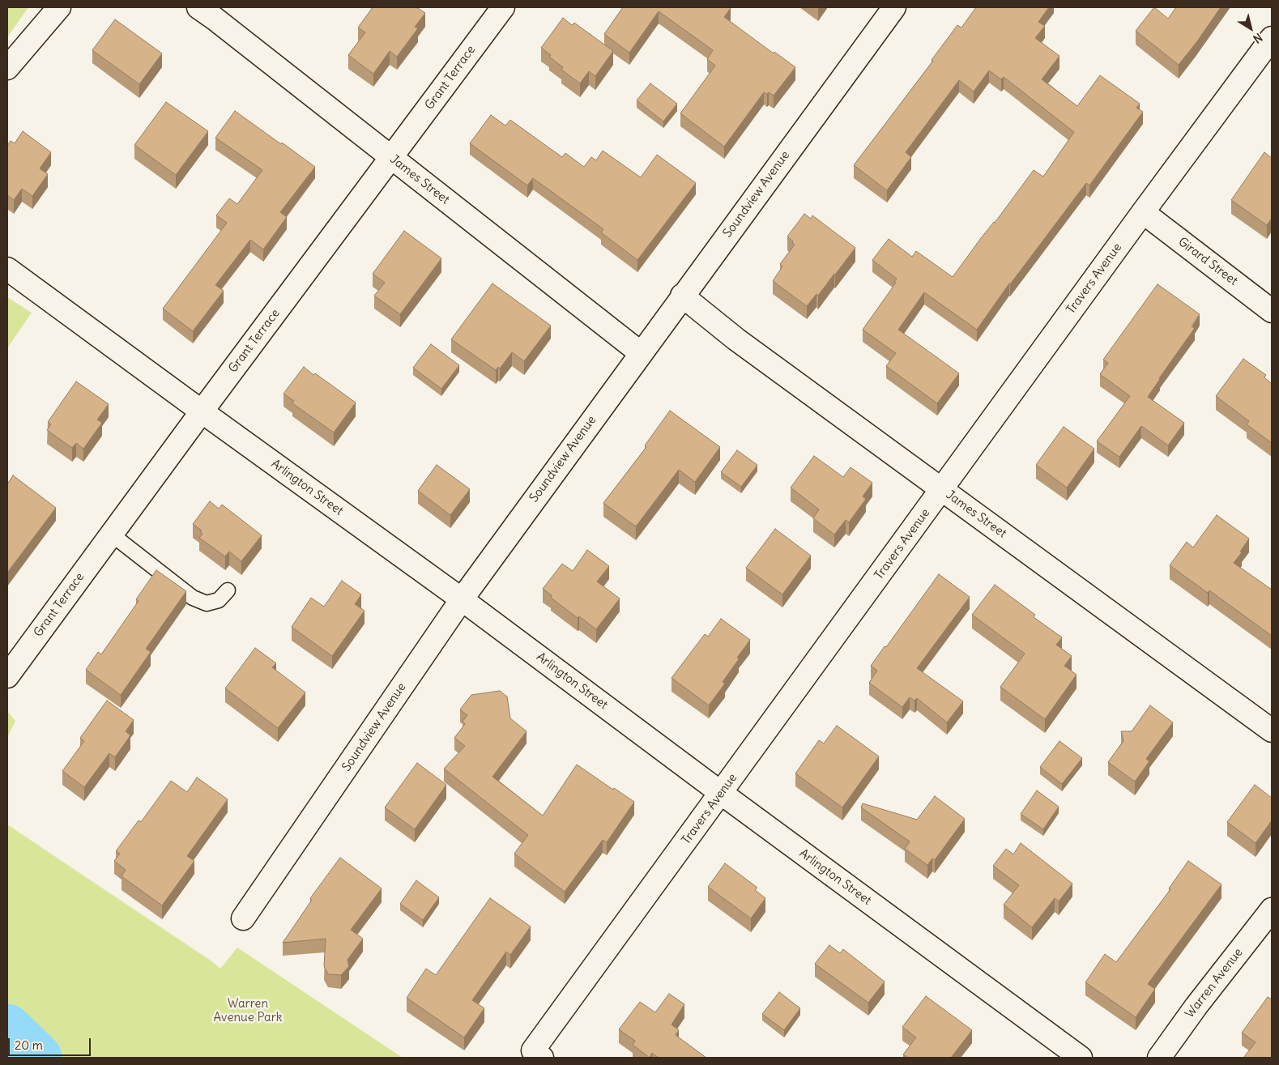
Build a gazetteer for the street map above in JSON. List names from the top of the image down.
{
  "streets": {
    "street": [
      "Grant Terrace",
      "James Street",
      "Soundview Avenue",
      "Girard Street",
      "Travers Avenue",
      "Arlington Street",
      "Warren Avenue"
    ]
  },
  "crossings": [
    ["Grant Terrace", "James Street"],
    ["Grant Terrace", "Arlington Street"],
    ["James Street", "Soundview Avenue"],
    ["James Street", "Travers Avenue"],
    ["Soundview Avenue", "Arlington Street"],
    ["Girard Street", "Travers Avenue"],
    ["Travers Avenue", "Arlington Street"]
  ],
  "parks": ["Warren Avenue Park"],
  "scale_bar": "20 m",
  "north": "bottom right"
}
